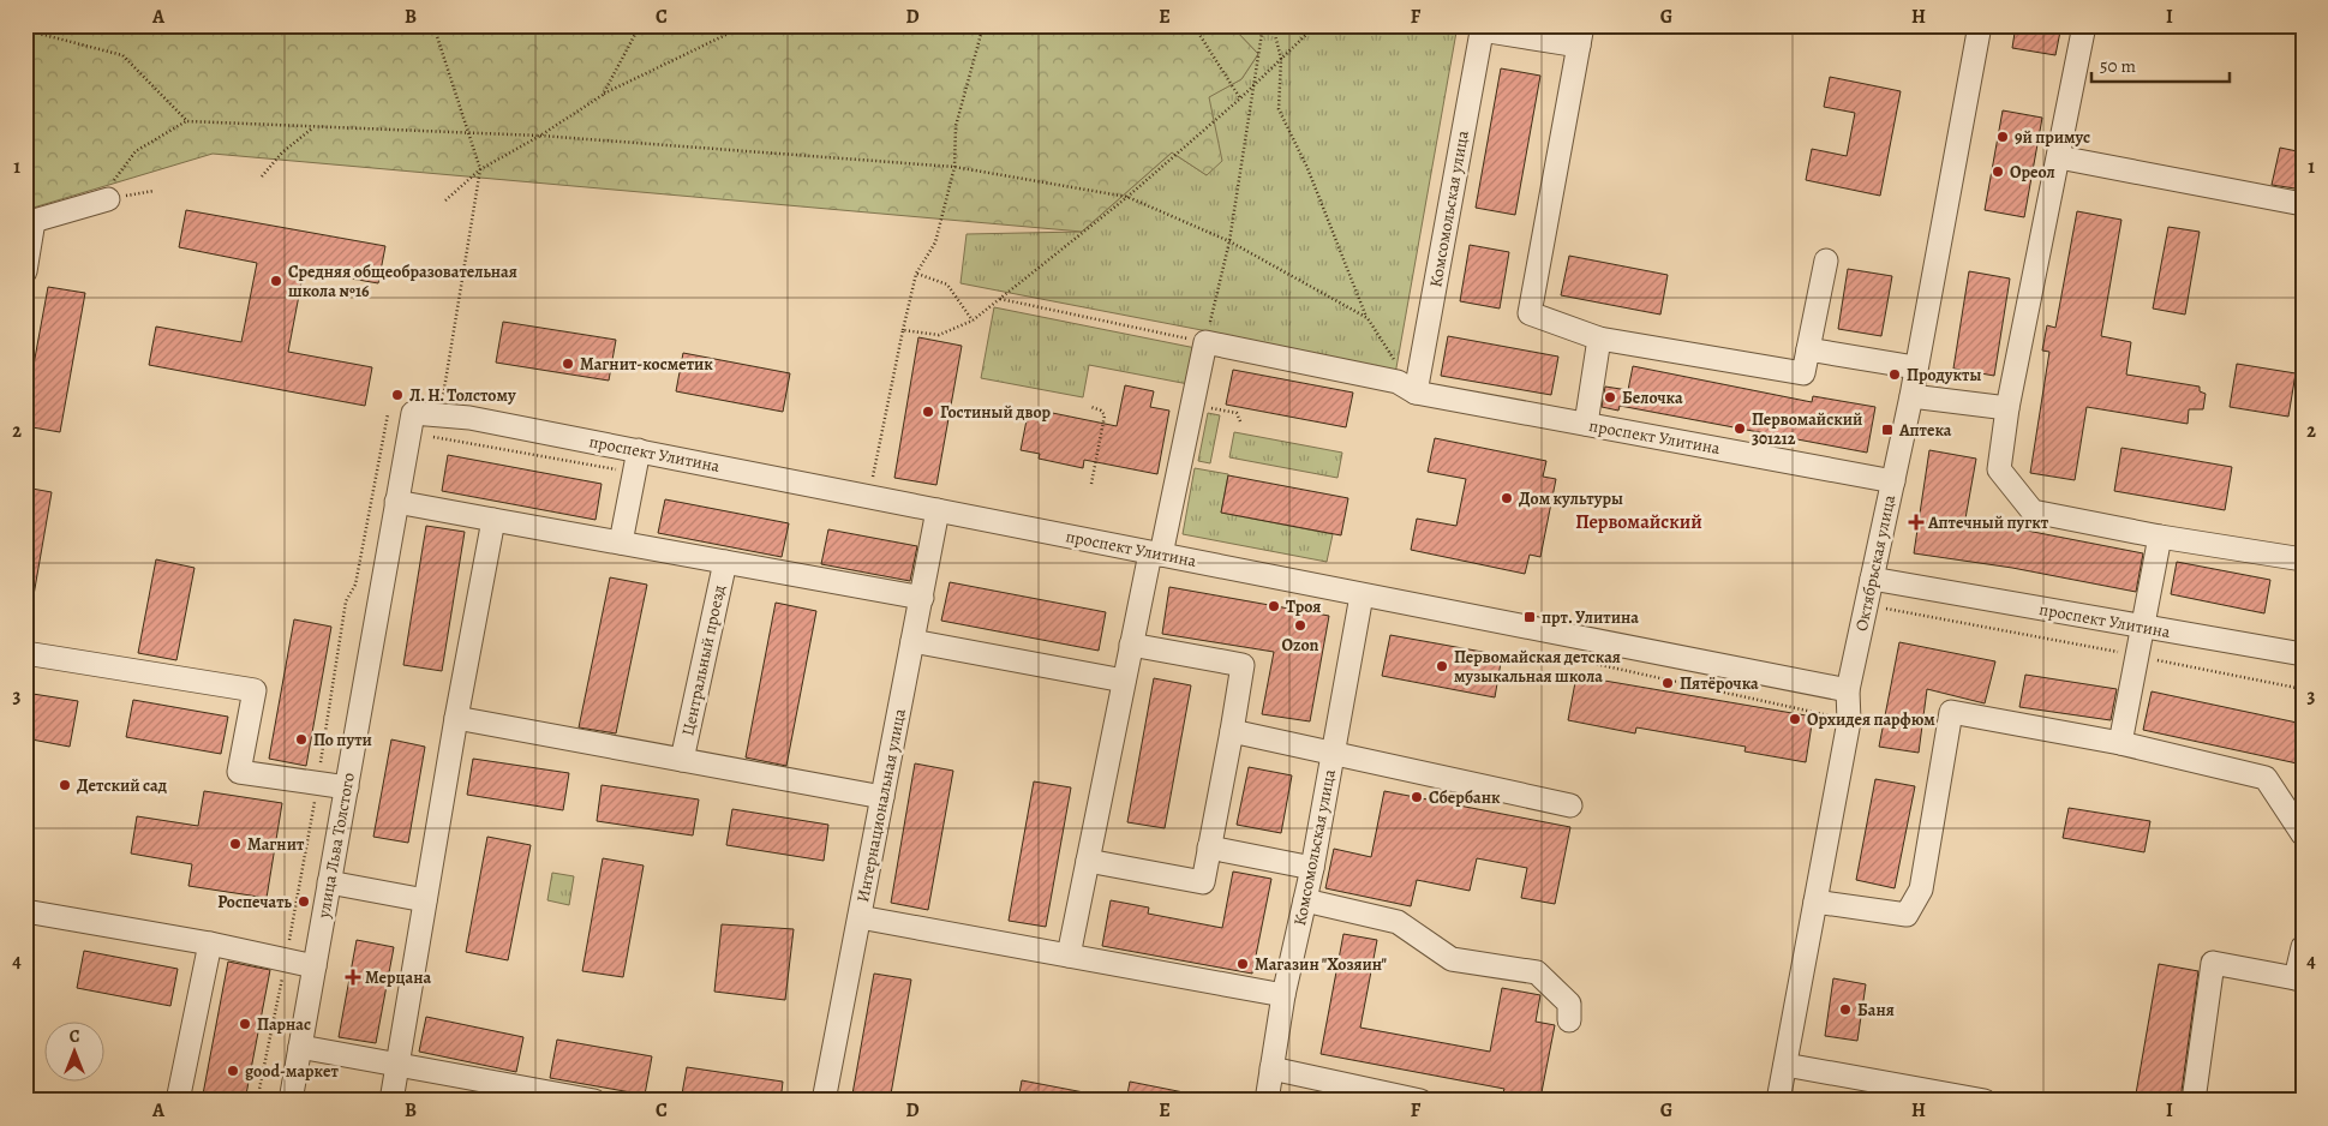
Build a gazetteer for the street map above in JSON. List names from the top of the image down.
{
  "streets": {
    "street": [
      "Комсомольская улица",
      "проспект Улитина",
      "Октябрьская улица",
      "Центральный проезд",
      "Интернациональная улица",
      "улица Льва Толстого"
    ]
  },
  "crossings": [
    ["Комсомольская улица", "проспект Улитина"],
    ["проспект Улитина", "Октябрьская улица"],
    ["проспект Улитина", "Интернациональная улица"],
    ["проспект Улитина", "улица Льва Толстого"]
  ],
  "districts": ["Первомайский"],
  "places": {
    "other": [
      "9й примус",
      "Ореол",
      "Средняя общеобразовательная школа №16",
      "Магнит-косметик",
      "Продукты",
      "Л. Н. Толстому",
      "Белочка",
      "Гостиный двор",
      "Первомайский 301212",
      "Дом культуры",
      "Троя",
      "Ozon",
      "Первомайская детская музыкальная школа",
      "Пятёрочка",
      "Орхидея парфюм",
      "По пути",
      "Детский сад",
      "Сбербанк",
      "Магнит",
      "Роспечать",
      "Магазин \"Хозяин\"",
      "Баня",
      "Парнас",
      "good-маркет"
    ],
    "transit": ["Аптека", "прт. Улитина"],
    "health": ["Аптечный пугкт", "Мерцана"]
  },
  "scale_bar": "50 m",
  "north": "top",
  "grid": {
    "columns": [
      "A",
      "B",
      "C",
      "D",
      "E",
      "F",
      "G",
      "H",
      "I"
    ],
    "rows": [
      "1",
      "2",
      "3",
      "4"
    ]
  }
}
